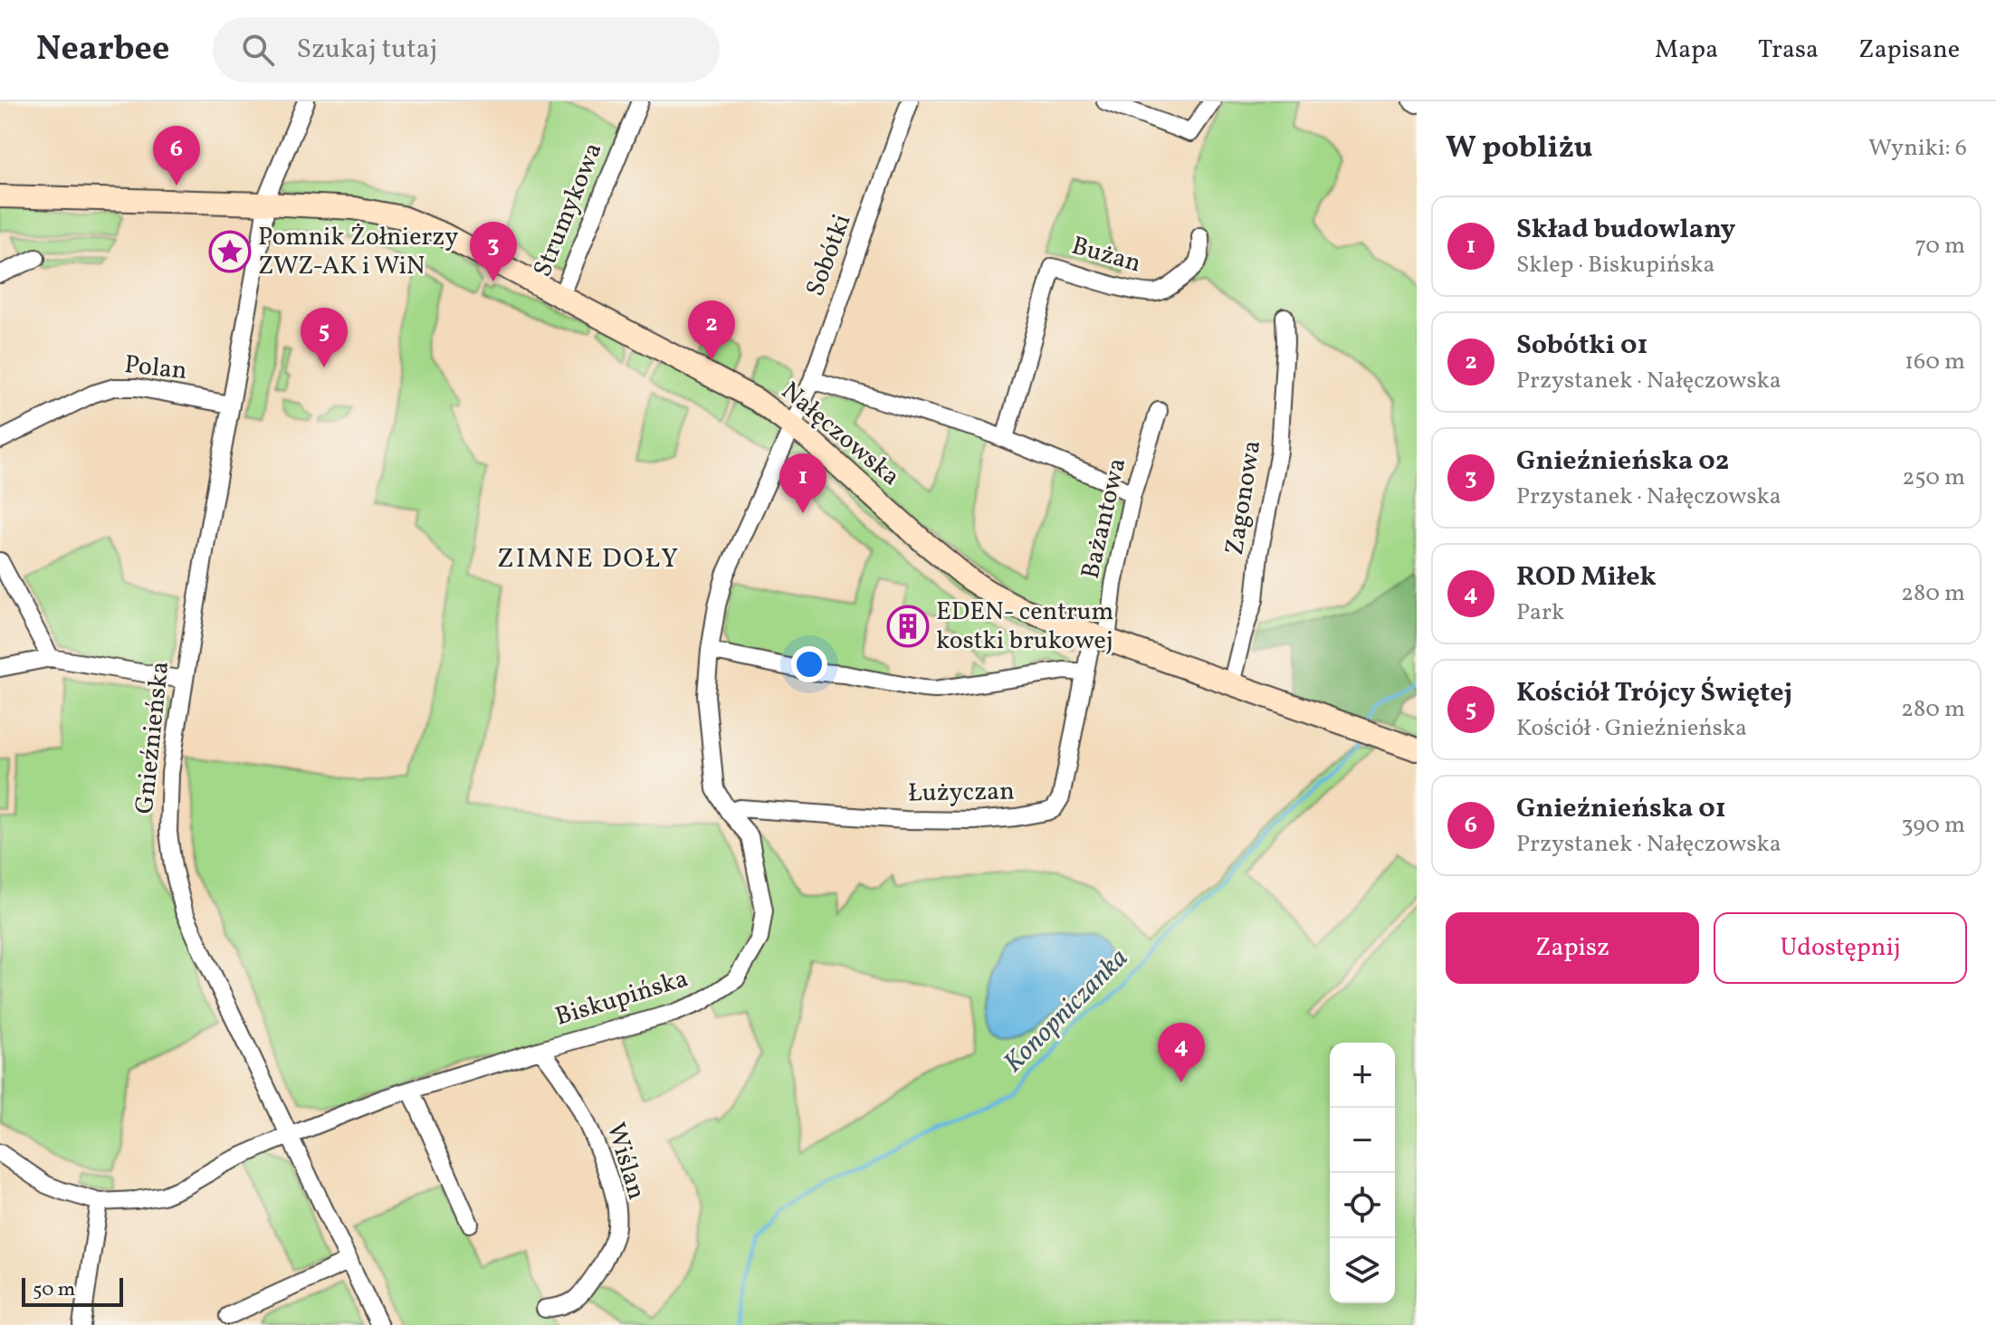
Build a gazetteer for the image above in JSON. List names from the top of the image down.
{
  "streets": {
    "main road": ["Nałęczowska"],
    "street": [
      "Strumykowa",
      "Sobótki",
      "Bużan",
      "Polan",
      "Zagonowa",
      "Bażantowa",
      "Gnieźnieńska",
      "Łużyczan",
      "Biskupińska",
      "Wiślan"
    ]
  },
  "crossings": [
    ["Strumykowa", "Nałęczowska"],
    ["Sobótki", "Nałęczowska"],
    ["Sobótki", "Biskupińska"],
    ["Polan", "Gnieźnieńska"],
    ["Nałęczowska", "Zagonowa"],
    ["Nałęczowska", "Bażantowa"],
    ["Nałęczowska", "Gnieźnieńska"],
    ["Nałęczowska", "Łużyczan"],
    ["Nałęczowska", "Biskupińska"],
    ["Bażantowa", "Łużyczan"],
    ["Gnieźnieńska", "Biskupińska"],
    ["Łużyczan", "Biskupińska"],
    ["Biskupińska", "Wiślan"]
  ],
  "districts": ["ZIMNE DOŁY"],
  "water": ["Konopniczanka"],
  "places": {
    "place": ["Pomnik Żołnierzy ZWZ-AK i WiN"],
    "building": ["EDEN- centrum kostki brukowej"]
  },
  "scale_bar": "50 m",
  "page": {
    "header": "Nearbee",
    "search": "Szukaj tutaj",
    "nav": ["Mapa", "Trasa", "Zapisane"],
    "heading": ["W pobliżu", "Wyniki: 6"],
    "pins": [
      "6",
      "3",
      "2",
      "5",
      "1",
      "4"
    ],
    "list": [
      {
        "mark": "1",
        "name": "Skład budowlany",
        "note": "Sklep · Biskupińska",
        "value": "70 m"
      },
      {
        "mark": "2",
        "name": "Sobótki 01",
        "note": "Przystanek · Nałęczowska",
        "value": "160 m"
      },
      {
        "mark": "3",
        "name": "Gnieźnieńska 02",
        "note": "Przystanek · Nałęczowska",
        "value": "250 m"
      },
      {
        "mark": "4",
        "name": "ROD Miłek",
        "note": "Park",
        "value": "280 m"
      },
      {
        "mark": "5",
        "name": "Kościół Trójcy Świętej",
        "note": "Kościół · Gnieźnieńska",
        "value": "280 m"
      },
      {
        "mark": "6",
        "name": "Gnieźnieńska 01",
        "note": "Przystanek · Nałęczowska",
        "value": "390 m"
      }
    ],
    "buttons": ["Zapisz", "Udostępnij"],
    "map_buttons": ["+", "−"],
    "scale": "50 m"
  }
}
